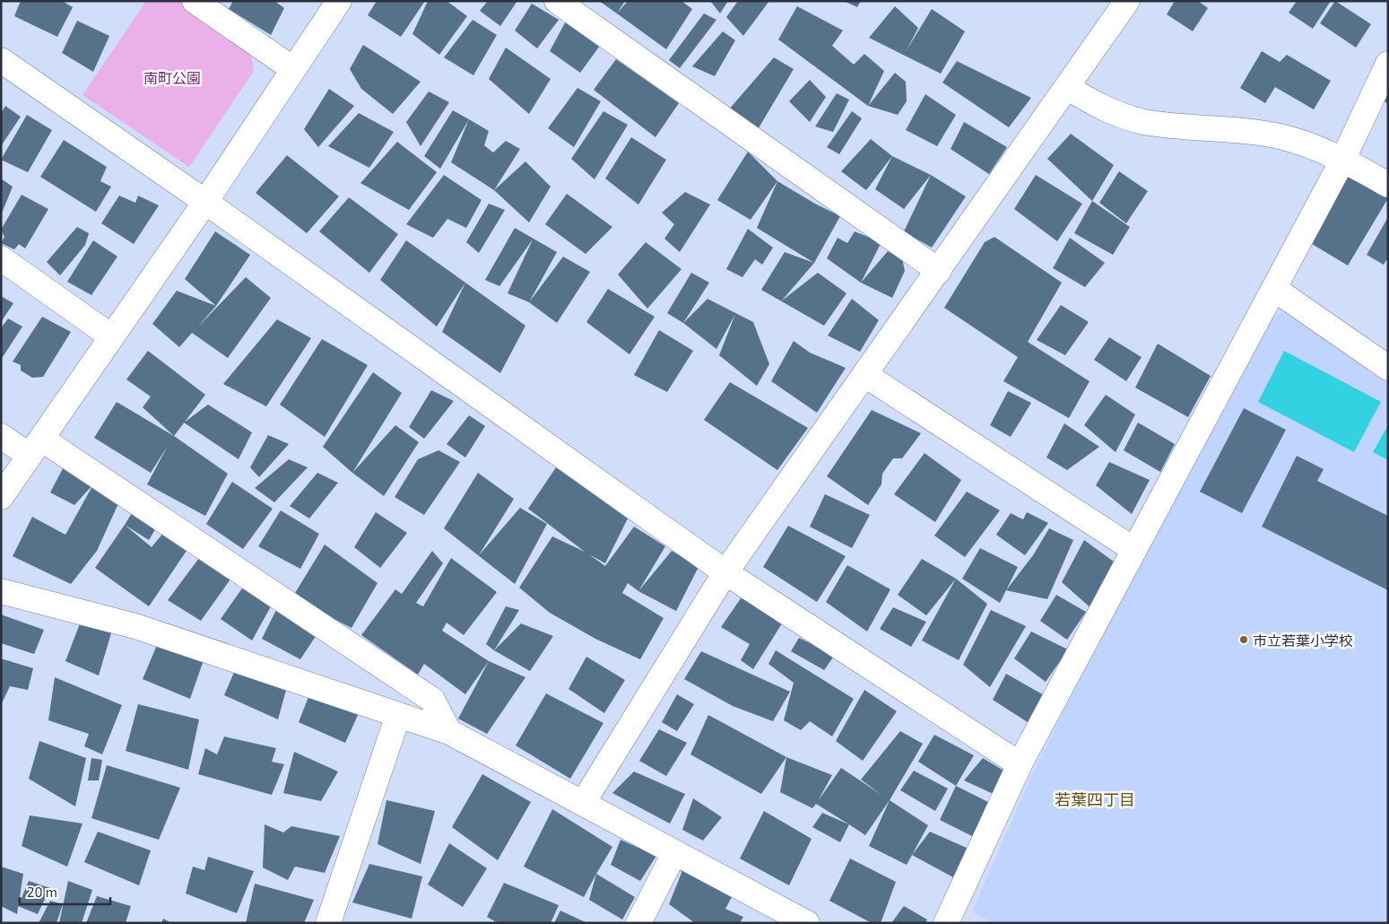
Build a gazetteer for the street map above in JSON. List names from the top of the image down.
{
  "districts": ["若葉四丁目"],
  "parks": ["南町公園"],
  "places": ["市立若葉小学校"],
  "scale_bar": "20 m"
}
